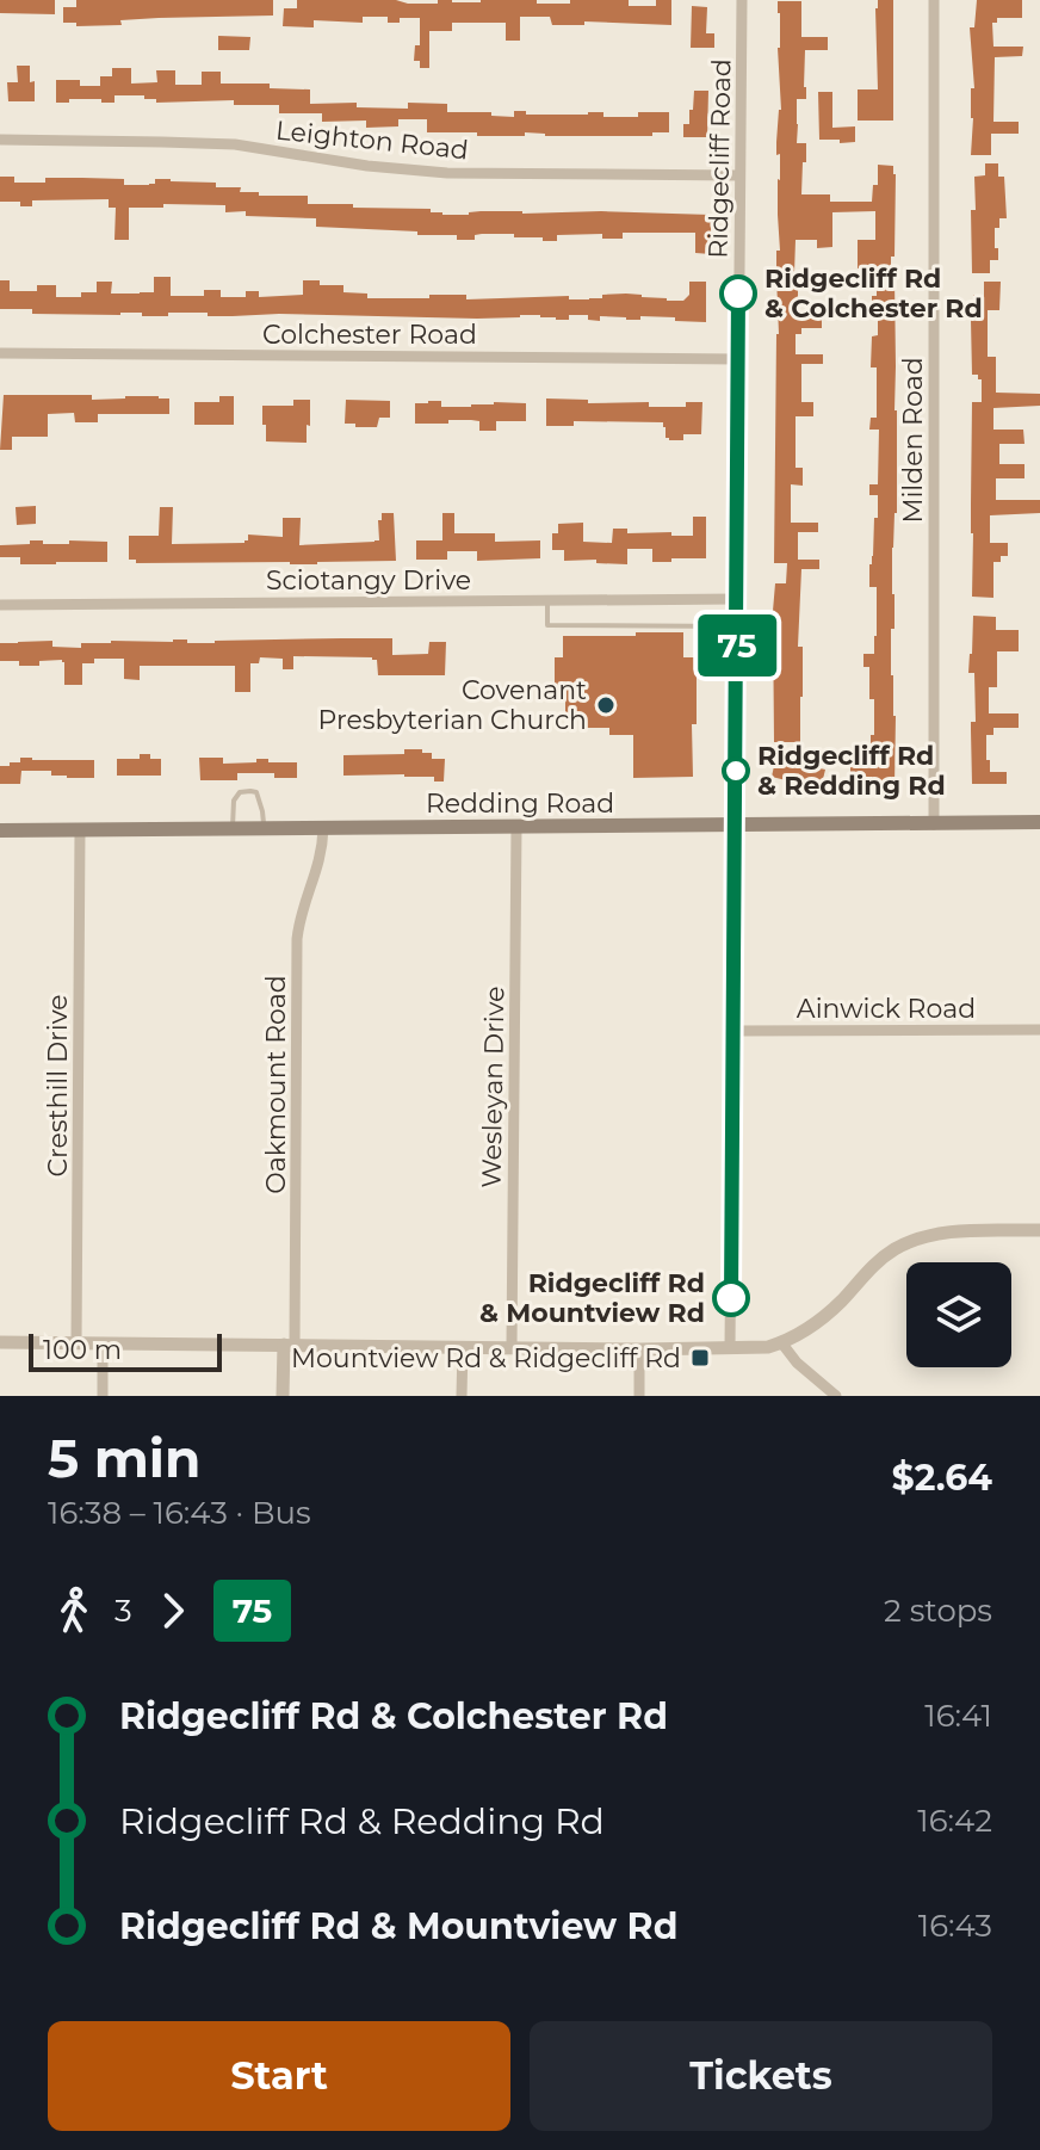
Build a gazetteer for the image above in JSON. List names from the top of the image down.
{
  "streets": {
    "main road": ["Redding Road"],
    "street": [
      "Leighton Road",
      "Ridgecliff Road",
      "Colchester Road",
      "Milden Road",
      "Sciotangy Drive",
      "Ainwick Road",
      "Oakmount Road",
      "Cresthill Drive",
      "Wesleyan Drive"
    ]
  },
  "crossings": [
    ["Leighton Road", "Ridgecliff Road"],
    ["Ridgecliff Road", "Colchester Road"],
    ["Ridgecliff Road", "Sciotangy Drive"],
    ["Ridgecliff Road", "Redding Road"],
    ["Ridgecliff Road", "Ainwick Road"],
    ["Milden Road", "Redding Road"],
    ["Redding Road", "Oakmount Road"],
    ["Redding Road", "Cresthill Drive"],
    ["Redding Road", "Wesleyan Drive"]
  ],
  "places": {
    "other": [
      "Ridgecliff Rd & Colchester Rd",
      "Covenant Presbyterian Church",
      "Ridgecliff Rd & Redding Rd",
      "Ridgecliff Rd & Mountview Rd"
    ],
    "transit": ["Mountview Rd & Ridgecliff Rd"]
  },
  "lines": ["bus line 75"],
  "scale_bar": "100 m",
  "page": {
    "on_map": "75",
    "scale": "100 m",
    "heading": ["5 min", "16:38 – 16:43 · Bus", "$2.64"],
    "legs": ["3", "75", "2 stops"],
    "list": [
      {
        "name": "Ridgecliff Rd & Colchester Rd",
        "value": "16:41"
      },
      {
        "name": "Ridgecliff Rd & Redding Rd",
        "value": "16:42"
      },
      {
        "name": "Ridgecliff Rd & Mountview Rd",
        "value": "16:43"
      }
    ],
    "buttons": ["Start", "Tickets"]
  }
}
